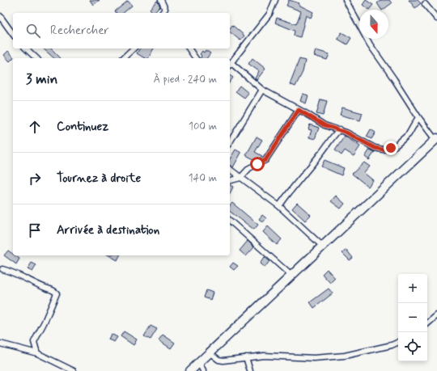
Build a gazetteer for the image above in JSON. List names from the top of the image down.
{
  "north": "bottom",
  "page": {
    "search": "Rechercher",
    "heading": ["3 min", "À pied · 240 m"],
    "list": [
      ["Continuez", "100 m"],
      ["Tournez à droite", "140 m"],
      "Arrivée à destination"
    ],
    "map_buttons": ["+", "−"]
  }
}
